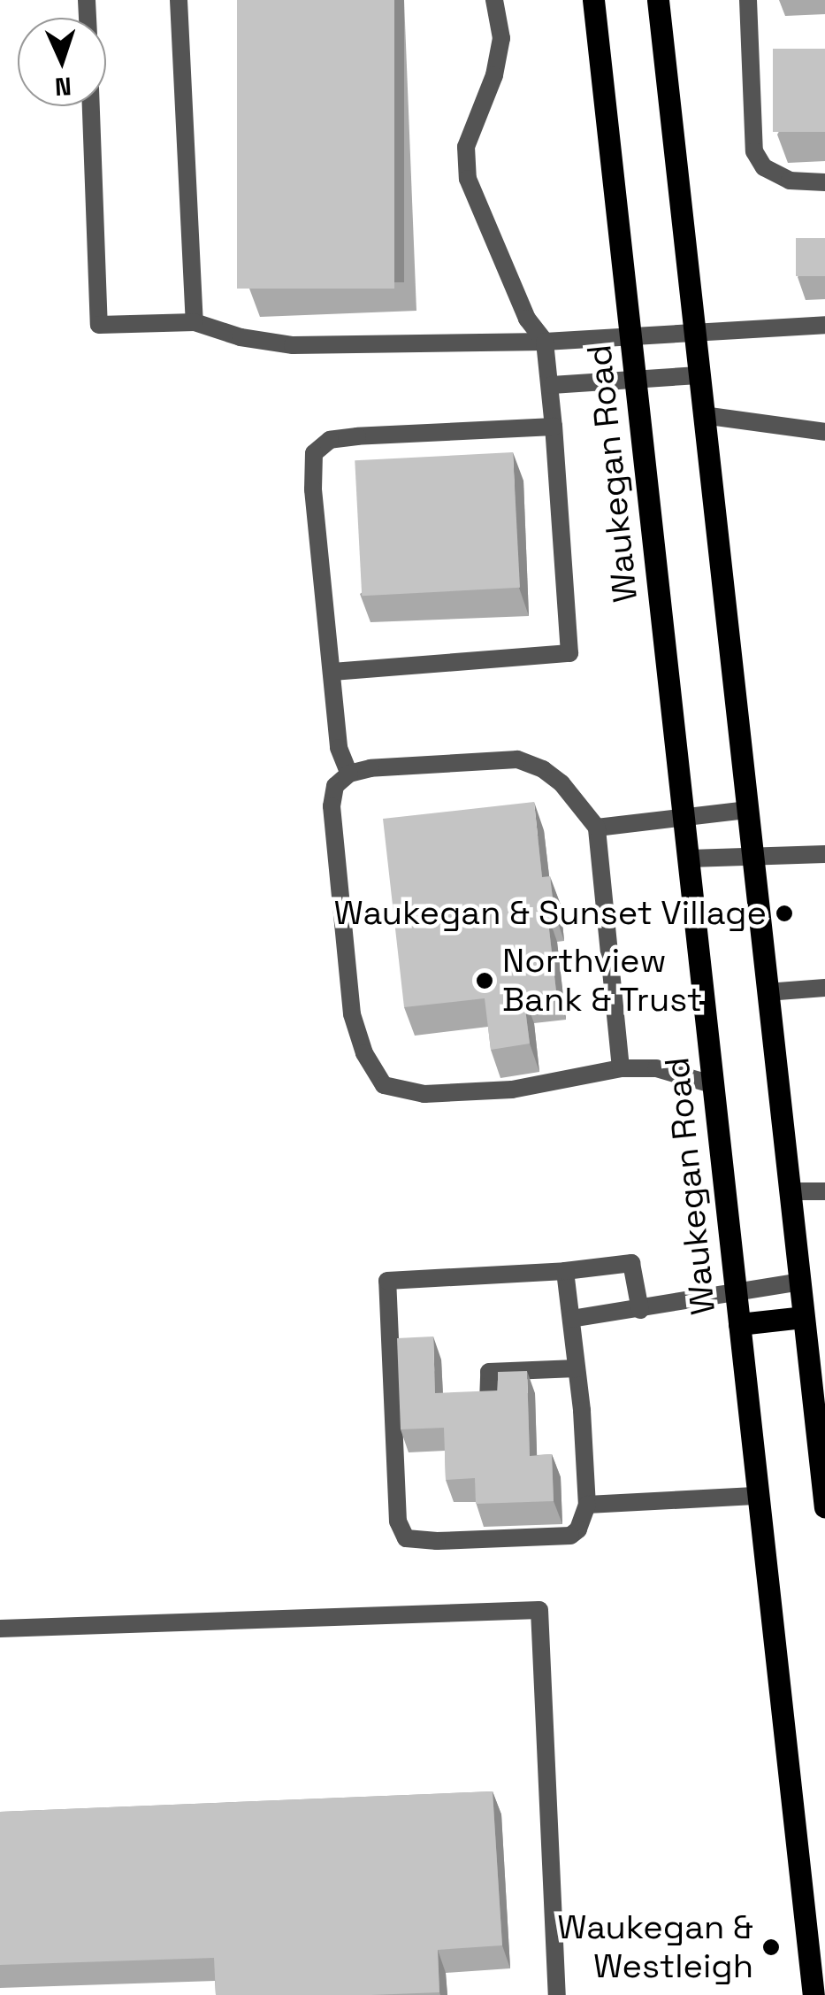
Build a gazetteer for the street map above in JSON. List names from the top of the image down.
{
  "streets": {
    "main road": ["Waukegan Road"]
  },
  "places": ["Waukegan & Sunset Village", "Northview Bank & Trust", "Waukegan & Westleigh"],
  "north": "bottom"
}
